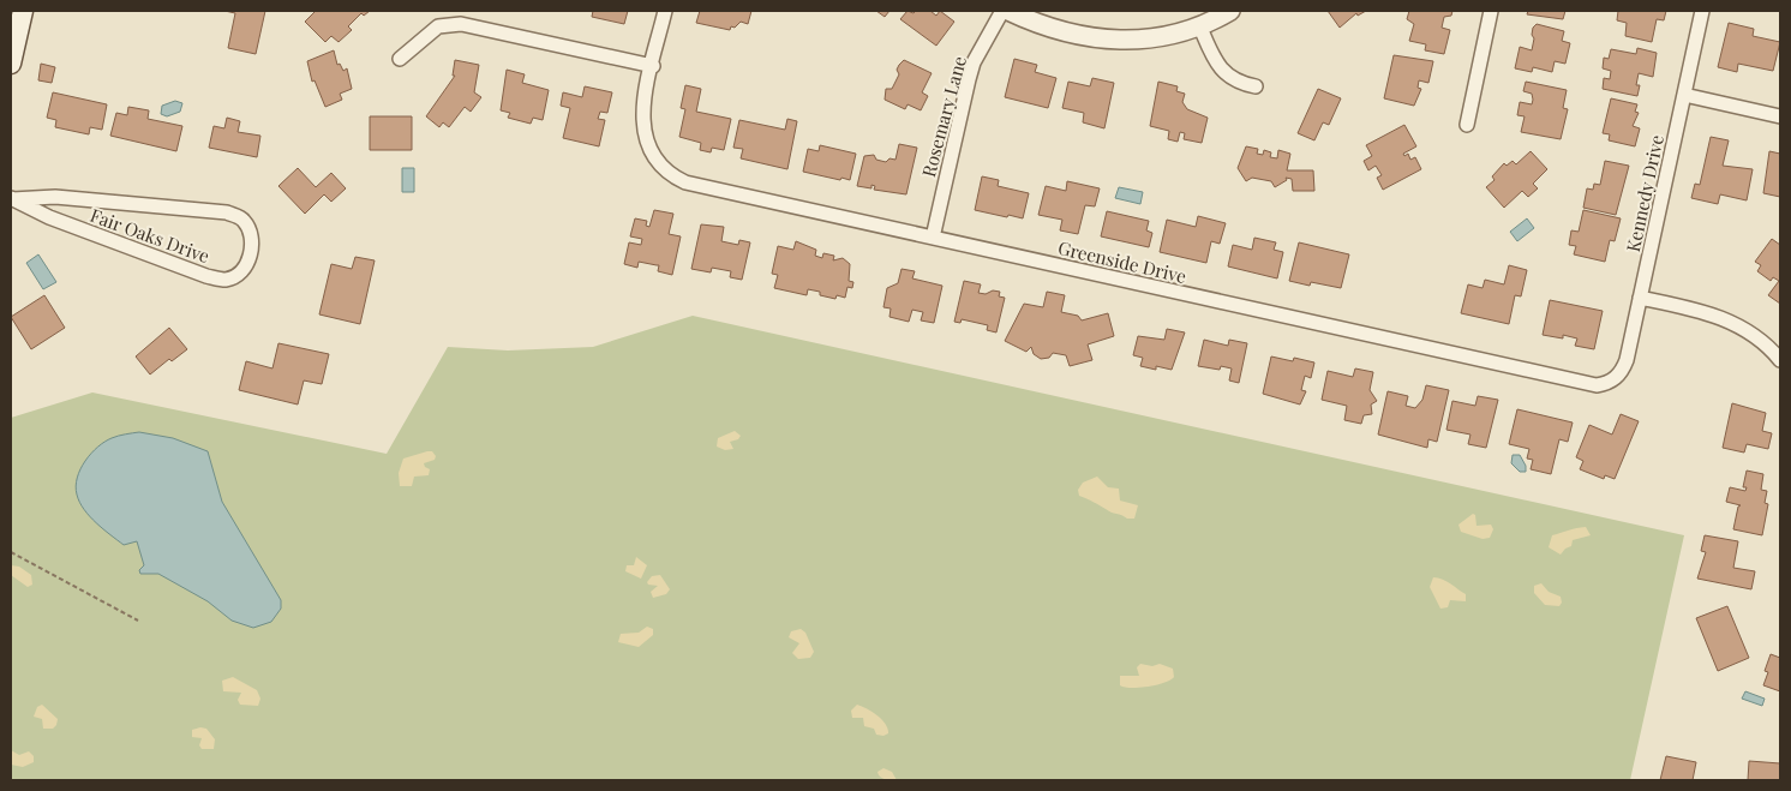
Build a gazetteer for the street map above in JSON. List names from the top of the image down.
{
  "streets": {
    "street": [
      "Rosemary Lane",
      "Kennedy Drive",
      "Fair Oaks Drive",
      "Greenside Drive"
    ]
  },
  "crossings": [
    ["Rosemary Lane", "Greenside Drive"],
    ["Kennedy Drive", "Greenside Drive"]
  ]
}
